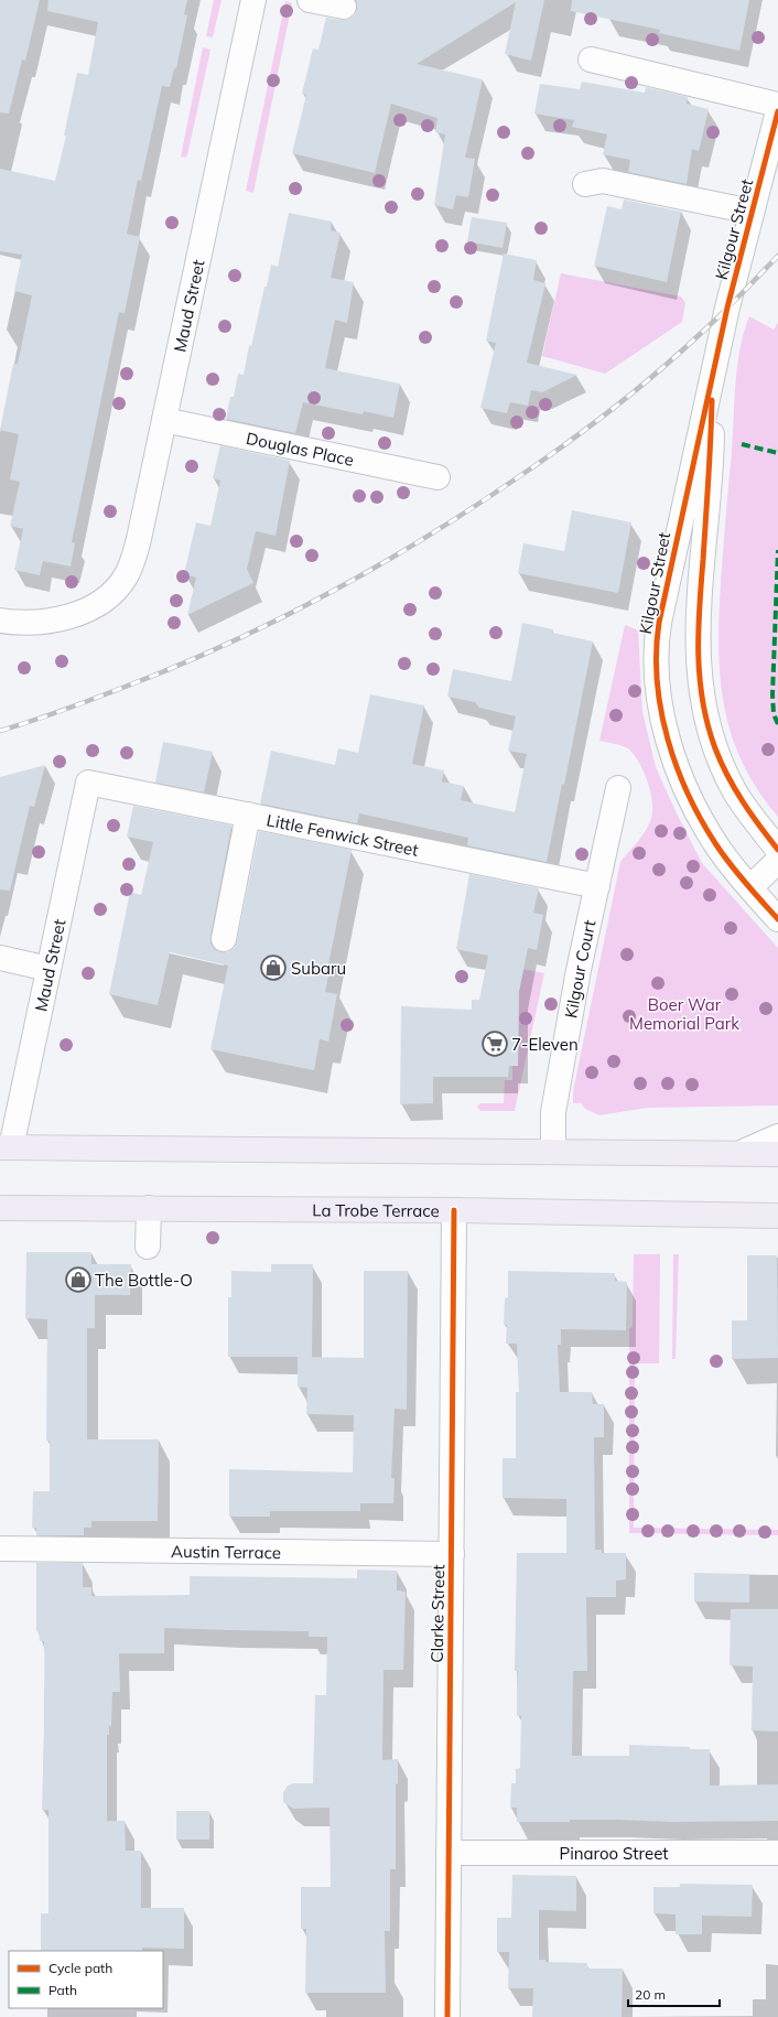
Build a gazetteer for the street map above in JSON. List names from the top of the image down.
{
  "streets": {
    "highway": ["La Trobe Terrace"],
    "street": [
      "Kilgour Street",
      "Maud Street",
      "Douglas Place",
      "Little Fenwick Street",
      "Kilgour Court",
      "Austin Terrace",
      "Clarke Street",
      "Pinaroo Street"
    ]
  },
  "crossings": [
    ["Maud Street", "Douglas Place"],
    ["Maud Street", "Little Fenwick Street"],
    ["Little Fenwick Street", "Kilgour Court"],
    ["La Trobe Terrace", "Clarke Street"],
    ["Austin Terrace", "Clarke Street"],
    ["Clarke Street", "Pinaroo Street"]
  ],
  "parks": ["Boer War Memorial Park"],
  "places": {
    "shop": ["Subaru", "The Bottle-O"],
    "supermarket": ["7-Eleven"]
  },
  "legend": ["Cycle path", "Path"],
  "scale_bar": "20 m"
}
